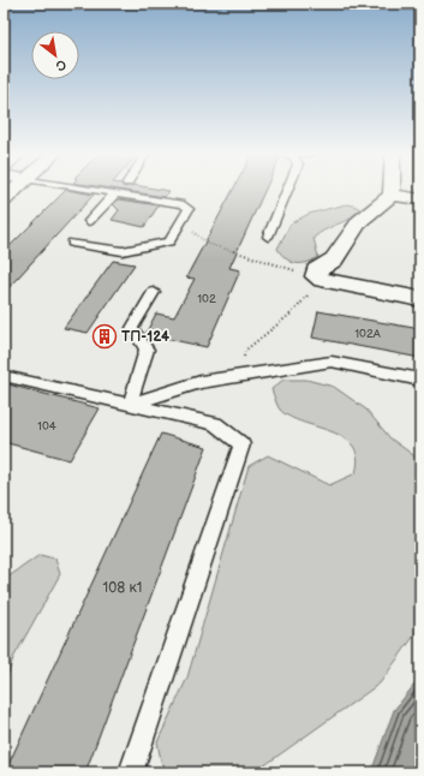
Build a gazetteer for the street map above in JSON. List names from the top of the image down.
{
  "places": {
    "building": ["ТП-124"]
  },
  "house_numbers": [
    "102",
    "102А",
    "104",
    "108 к1"
  ],
  "north": "bottom right"
}
